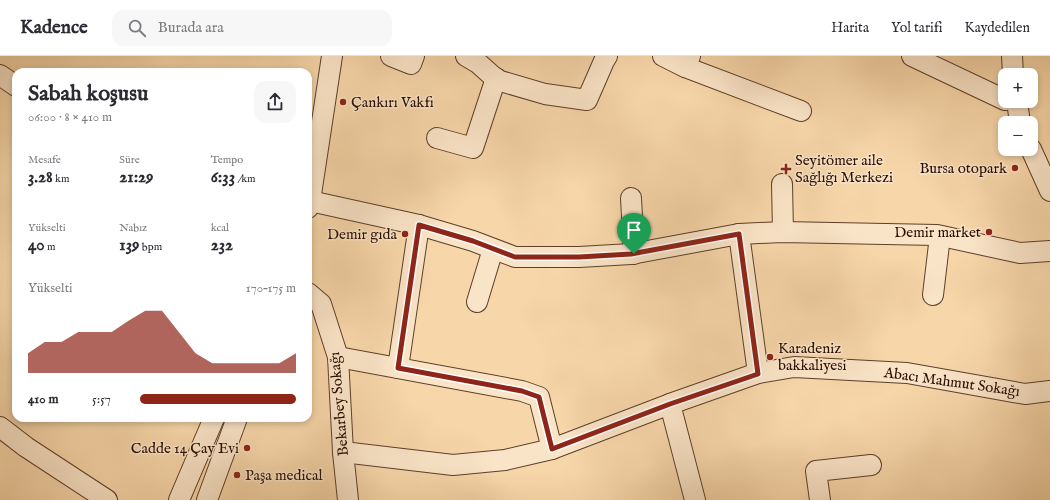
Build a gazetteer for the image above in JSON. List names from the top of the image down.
{
  "streets": {
    "street": ["Abacı Mahmut Sokağı", "Bekarbey Sokağı"]
  },
  "crossings": [
    ["Abacı Mahmut Sokağı", "Bekarbey Sokağı"]
  ],
  "places": {
    "other": [
      "Çankırı Vakfı",
      "Bursa otopark",
      "Demir market",
      "Demir gıda",
      "Karadeniz bakkaliyesi",
      "Cadde 14 Çay Evi",
      "Paşa medical"
    ],
    "health": ["Seyitömer aile Sağlığı Merkezi"]
  },
  "page": {
    "header": "Kadence",
    "search": "Burada ara",
    "nav": ["Harita", "Yol tarifi", "Kaydedilen"],
    "map_buttons": ["+", "−"],
    "heading": ["Sabah koşusu", "06:00 · 8 × 410 m"],
    "stats": [
      ["Mesafe", "3.28 km"],
      ["Süre", "21:29"],
      ["Tempo", "6:33 /km"],
      ["Yükselti", "40 m"],
      ["Nabız", "139 bpm"],
      ["kcal", "232"]
    ],
    "chart": ["Yükselti", "170–175 m"],
    "list": [
      {
        "name": "410 m",
        "note": "5:57"
      }
    ]
  }
}
